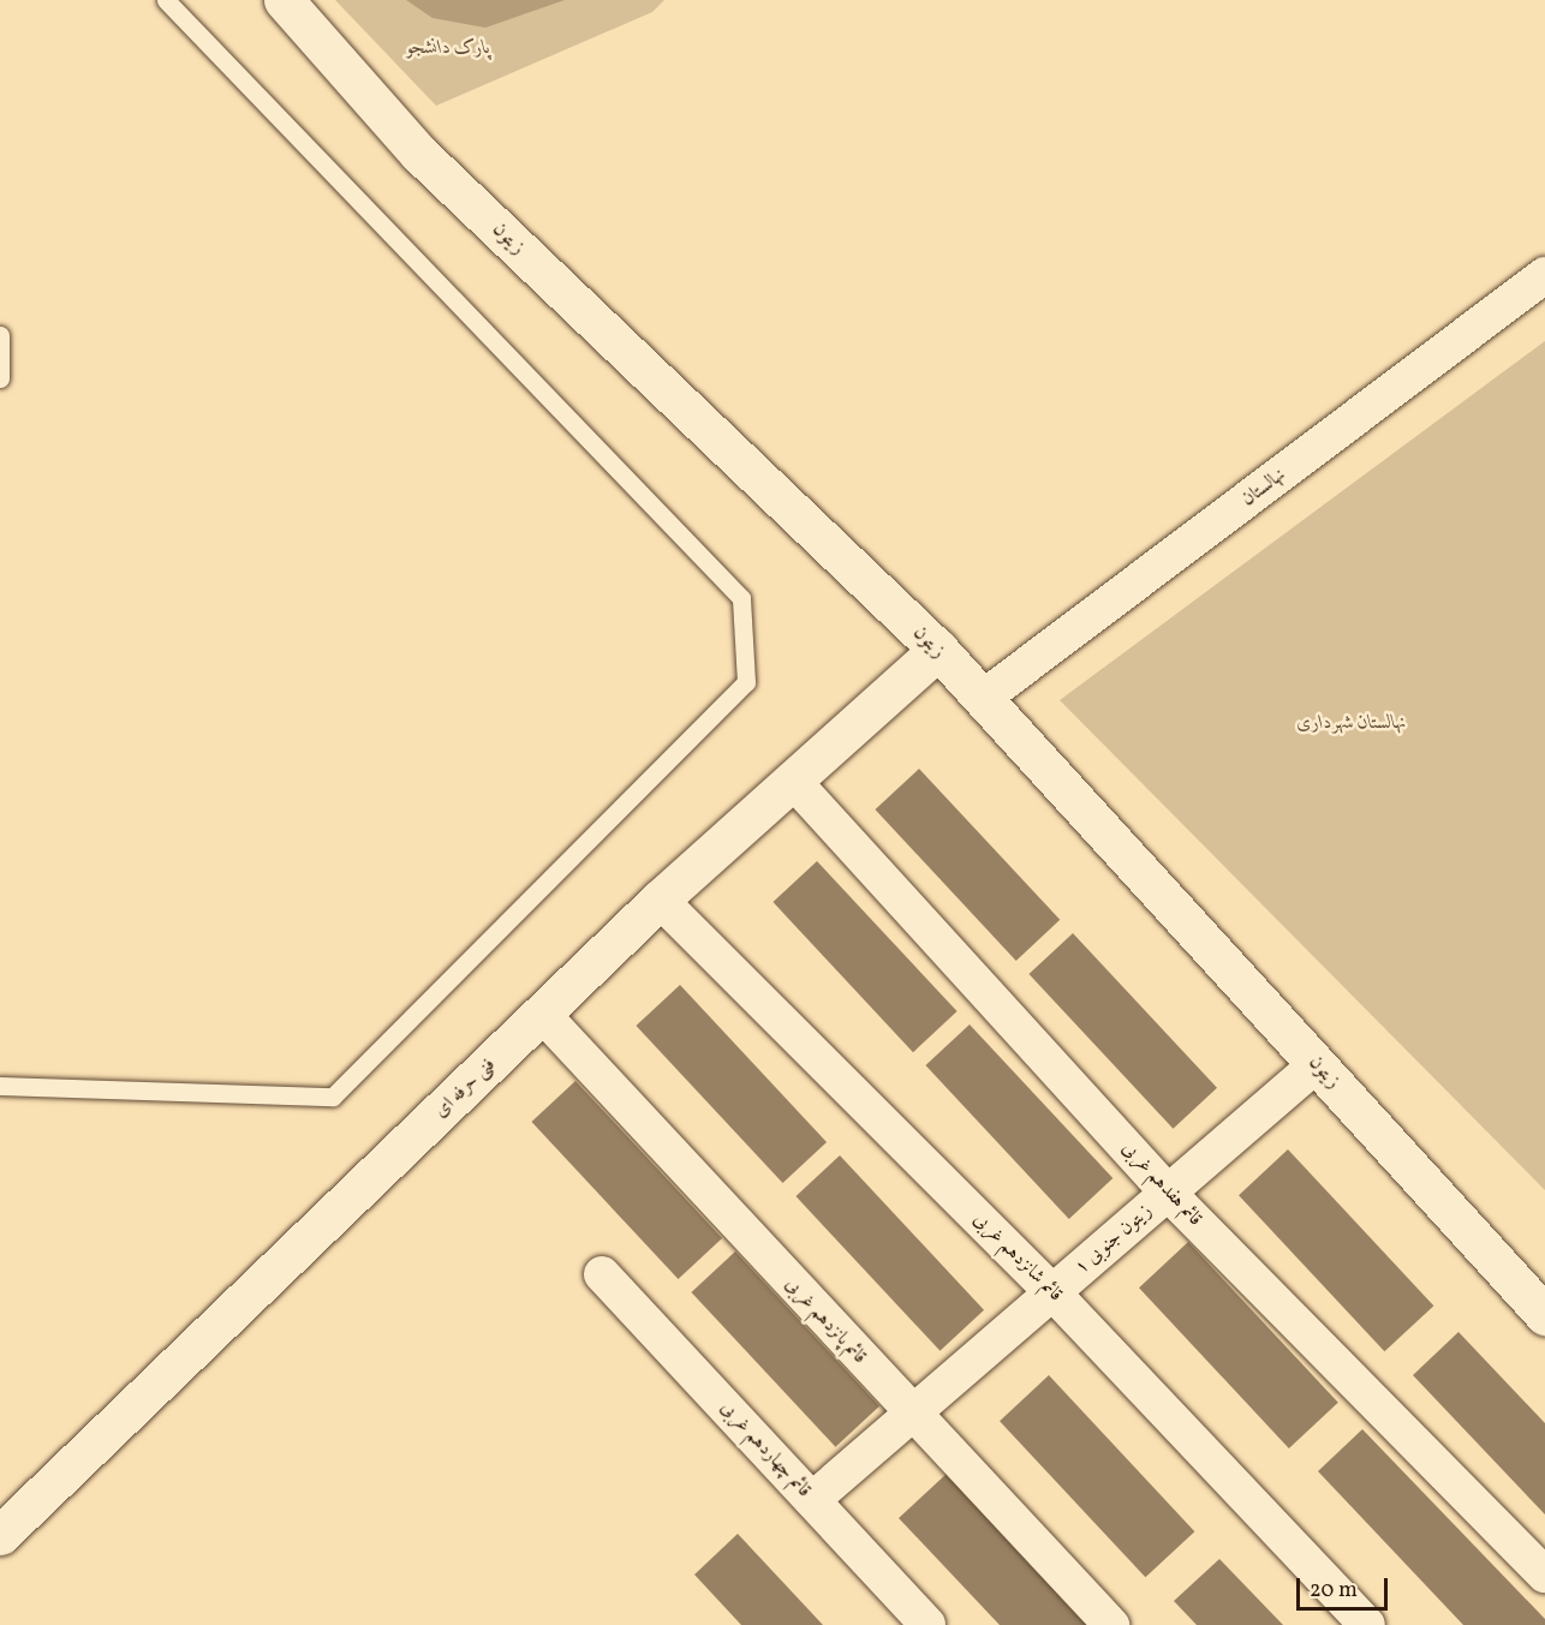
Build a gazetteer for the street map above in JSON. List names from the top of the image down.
{
  "streets": {
    "street": [
      "زیتون",
      "نهالستان",
      "فنی حرفه ای",
      "قائم هفدهم غربی",
      "زیتون جنوبی ۱",
      "قائم شانزدهم غربی",
      "قائم پانزدهم غربی",
      "قائم چهاردهم غربی"
    ]
  },
  "crossings": [
    ["زیتون", "نهالستان"],
    ["زیتون", "فنی حرفه ای"],
    ["زیتون", "زیتون جنوبی ۱"],
    ["فنی حرفه ای", "قائم هفدهم غربی"],
    ["فنی حرفه ای", "قائم شانزدهم غربی"],
    ["فنی حرفه ای", "قائم پانزدهم غربی"],
    ["قائم هفدهم غربی", "زیتون جنوبی ۱"],
    ["زیتون جنوبی ۱", "قائم شانزدهم غربی"],
    ["زیتون جنوبی ۱", "قائم پانزدهم غربی"],
    ["زیتون جنوبی ۱", "قائم چهاردهم غربی"]
  ],
  "parks": ["پارک دانشجو", "نهالستان شهرداری"],
  "scale_bar": "20 m"
}
